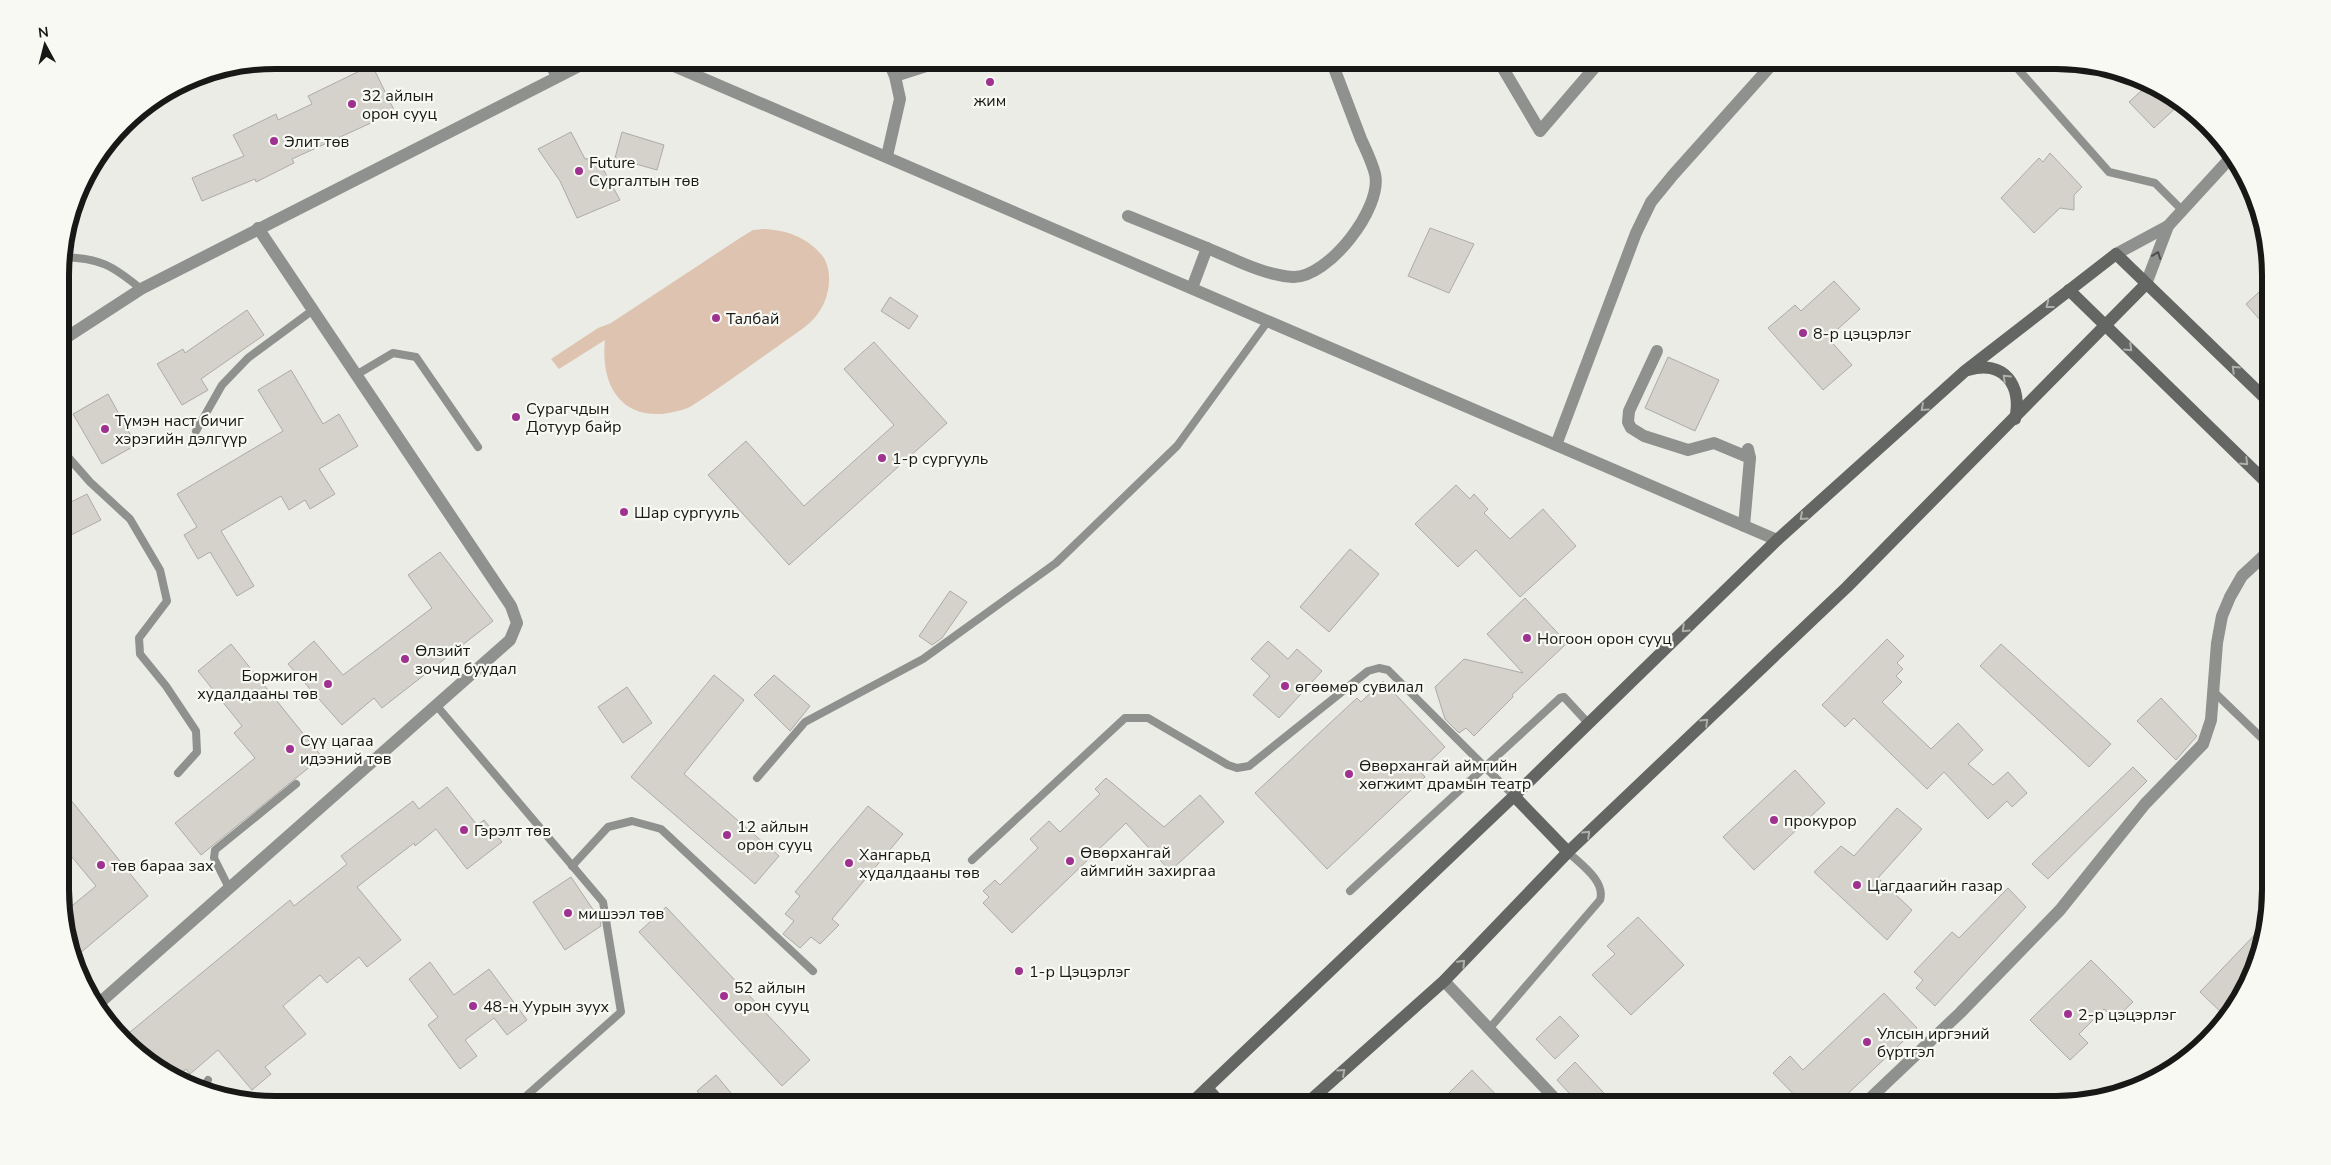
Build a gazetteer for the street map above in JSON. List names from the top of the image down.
{
  "places": [
    "жим",
    "32 айлын орон сууц",
    "Элит төв",
    "Future Сургалтын төв",
    "Талбай",
    "8-р цэцэрлэг",
    "Сурагчдын Дотуур байр",
    "Түмэн наст бичиг хэрэгийн дэлгүүр",
    "1-р сургууль",
    "Шар сургууль",
    "Ногоон орон сууц",
    "Өлзийт зочид буудал",
    "Боржигон худалдааны төв",
    "өгөөмөр сувилал",
    "Сүү цагаа идээний төв",
    "Өвөрхангай аймгийн хөгжимт драмын театр",
    "прокурор",
    "Гэрэлт төв",
    "12 айлын орон сууц",
    "Өвөрхангай аймгийн захиргаа",
    "Хангарьд худалдааны төв",
    "төв бараа зах",
    "Цагдаагийн газар",
    "мишээл төв",
    "1-р Цэцэрлэг",
    "52 айлын орон сууц",
    "48-н Уурын зуух",
    "2-р цэцэрлэг",
    "Улсын иргэний бүртгэл"
  ],
  "north": "top"
}
